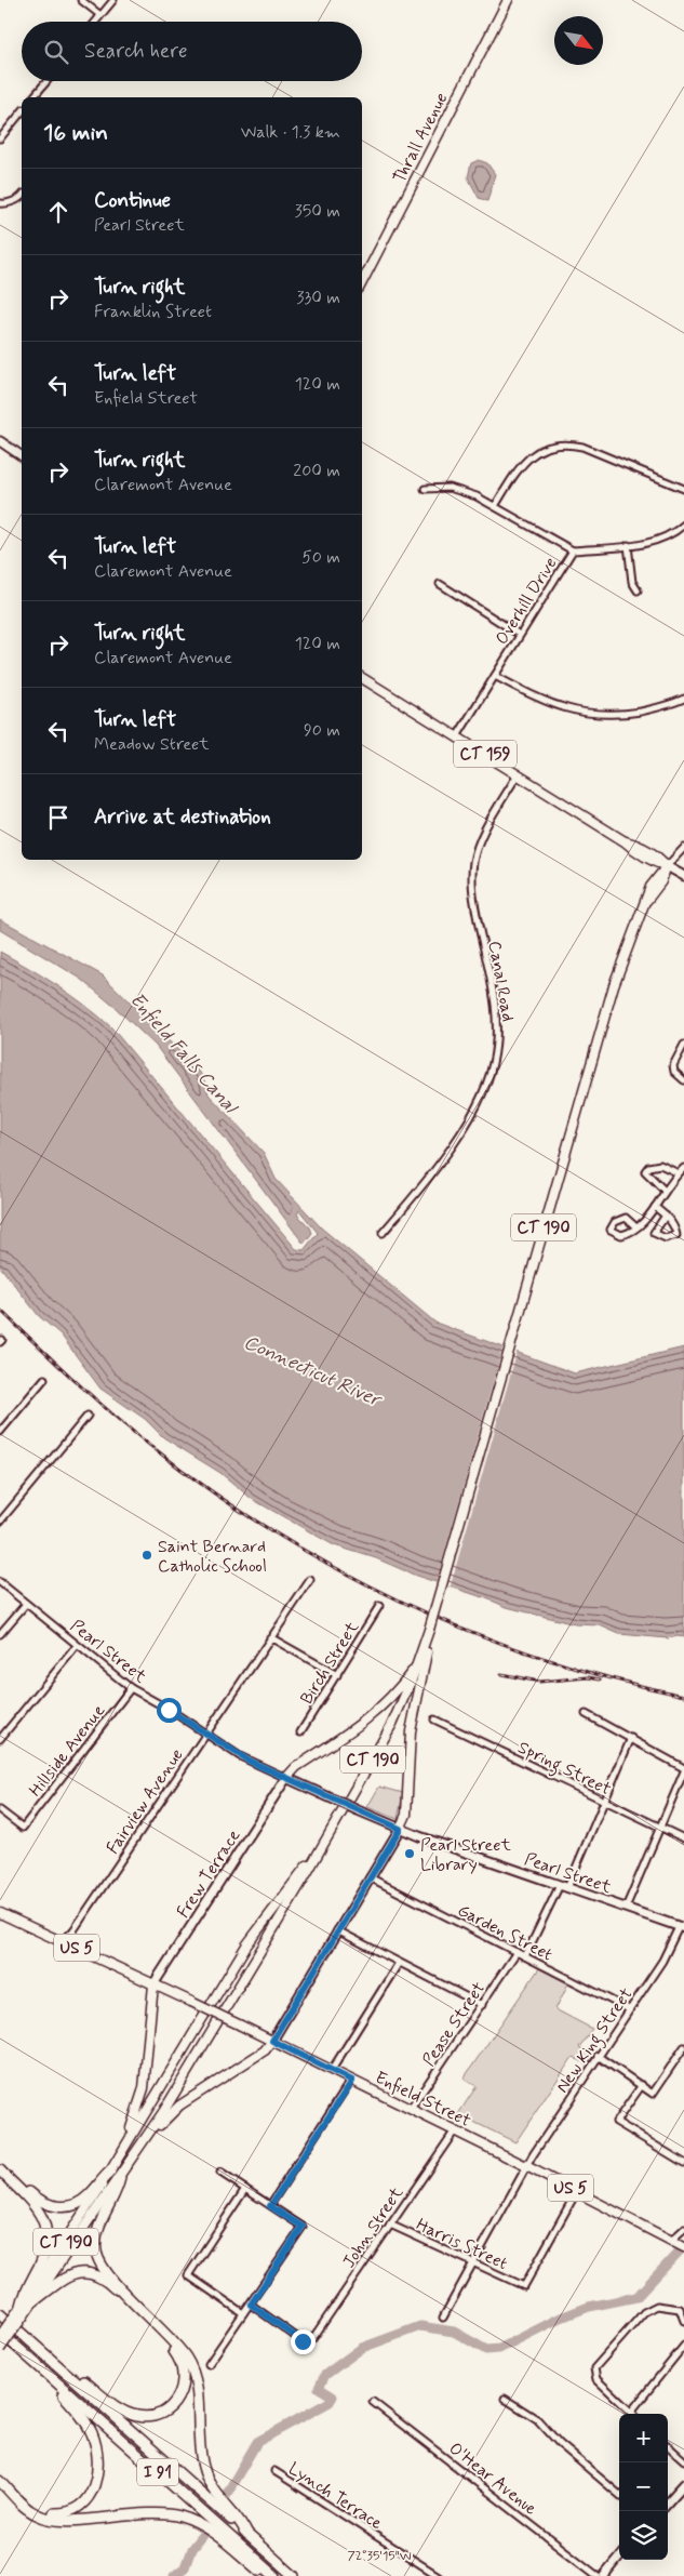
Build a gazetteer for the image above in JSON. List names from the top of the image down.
{
  "streets": {
    "highway": ["I 91"],
    "main road": [
      "Thrall Avenue",
      "CT 159",
      "CT 190",
      "Pearl Street",
      "Frew Terrace",
      "US 5",
      "Enfield Street"
    ],
    "street": [
      "Overhill Drive",
      "Canal Road",
      "Birch Street",
      "Hillside Avenue",
      "Spring Street",
      "Fairview Avenue",
      "Garden Street",
      "Pease Street",
      "New King Street",
      "John Street",
      "Harris Street",
      "O'Hear Avenue",
      "Lynch Terrace"
    ]
  },
  "crossings": [
    ["Overhill Drive", "CT 159"],
    ["CT 159", "Canal Road"],
    ["CT 159", "CT 190"],
    ["Pearl Street", "Hillside Avenue"],
    ["Pearl Street", "Fairview Avenue"],
    ["Pearl Street", "Frew Terrace"],
    ["Pearl Street", "New King Street"],
    ["Fairview Avenue", "Enfield Street"],
    ["Frew Terrace", "Enfield Street"],
    ["Garden Street", "Pease Street"],
    ["Garden Street", "New King Street"],
    ["Pease Street", "Enfield Street"],
    ["New King Street", "Enfield Street"],
    ["New King Street", "Harris Street"],
    ["Enfield Street", "John Street"],
    ["Enfield Street", "Harris Street"],
    ["John Street", "Harris Street"]
  ],
  "water": ["Enfield Falls Canal", "Connecticut River"],
  "places": ["Saint Bernard Catholic School", "Pearl Street Library"],
  "north": "bottom right",
  "page": {
    "search": "Search here",
    "heading": ["16 min", "Walk · 1.3 km"],
    "list": [
      ["Continue", "Pearl Street", "350 m"],
      ["Turn right", "Franklin Street", "330 m"],
      ["Turn left", "Enfield Street", "120 m"],
      ["Turn right", "Claremont Avenue", "200 m"],
      ["Turn left", "Claremont Avenue", "50 m"],
      ["Turn right", "Claremont Avenue", "120 m"],
      ["Turn left", "Meadow Street", "90 m"],
      "Arrive at destination"
    ],
    "map_buttons": ["+", "−"]
  },
  "coordinates": ["72°35'15\"W"]
}
